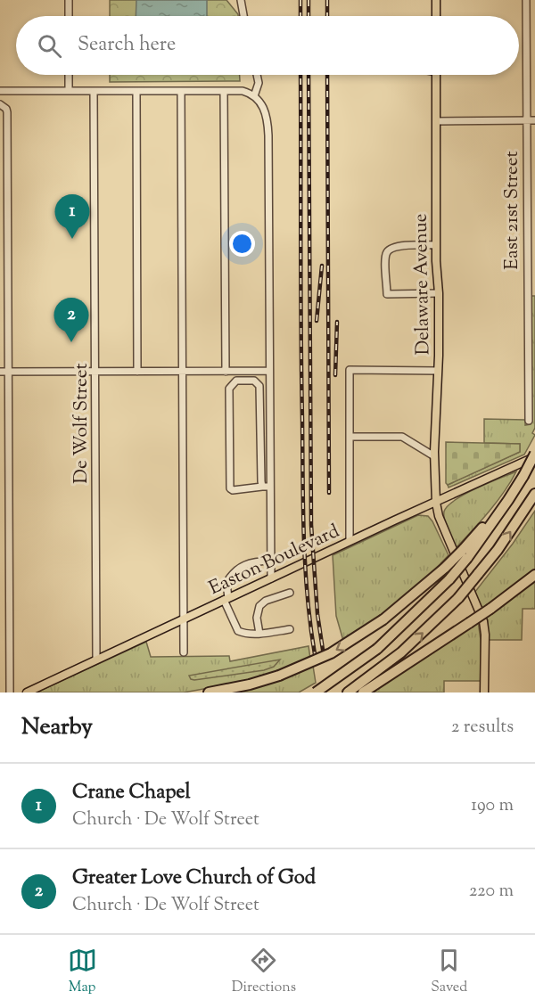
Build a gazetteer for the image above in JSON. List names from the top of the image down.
{
  "streets": {
    "main road": ["Delaware Avenue", "Easton Boulevard"],
    "street": ["East 21st Street", "De Wolf Street"]
  },
  "crossings": [
    ["Delaware Avenue", "Easton Boulevard"],
    ["De Wolf Street", "Easton Boulevard"]
  ],
  "page": {
    "search": "Search here",
    "pins": ["1", "2"],
    "heading": ["Nearby", "2 results"],
    "list": [
      {
        "mark": "1",
        "name": "Crane Chapel",
        "note": "Church · De Wolf Street",
        "value": "190 m"
      },
      {
        "mark": "2",
        "name": "Greater Love Church of God",
        "note": "Church · De Wolf Street",
        "value": "220 m"
      }
    ],
    "nav": ["Map", "Directions", "Saved"]
  }
}
